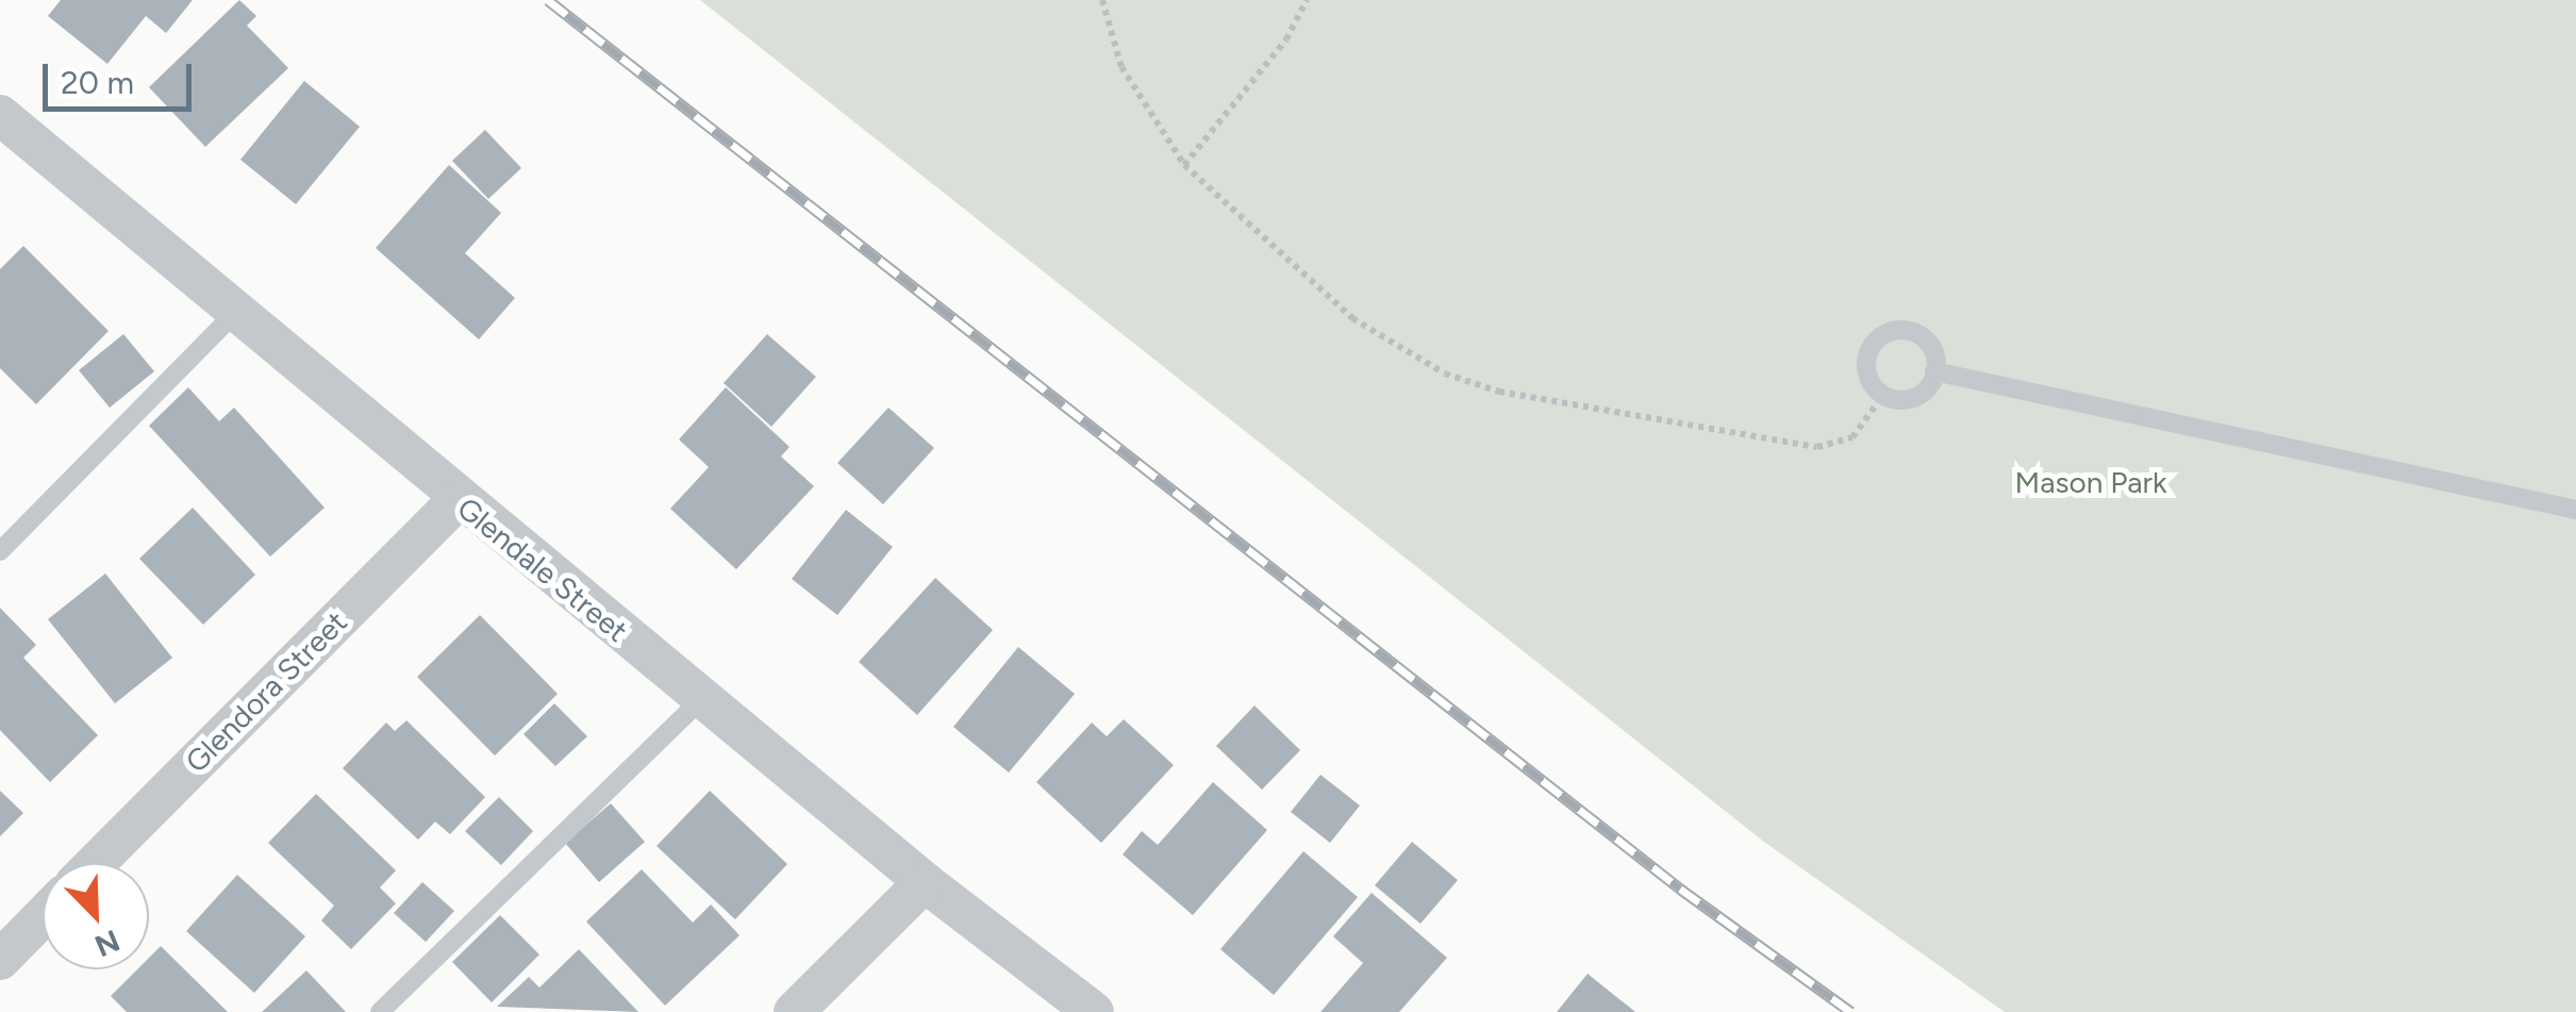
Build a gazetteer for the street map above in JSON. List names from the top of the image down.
{
  "streets": {
    "street": ["Glendale Street", "Glendora Street"]
  },
  "crossings": [
    ["Glendale Street", "Glendora Street"]
  ],
  "parks": ["Mason Park"],
  "scale_bar": "20 m",
  "north": "bottom right"
}
